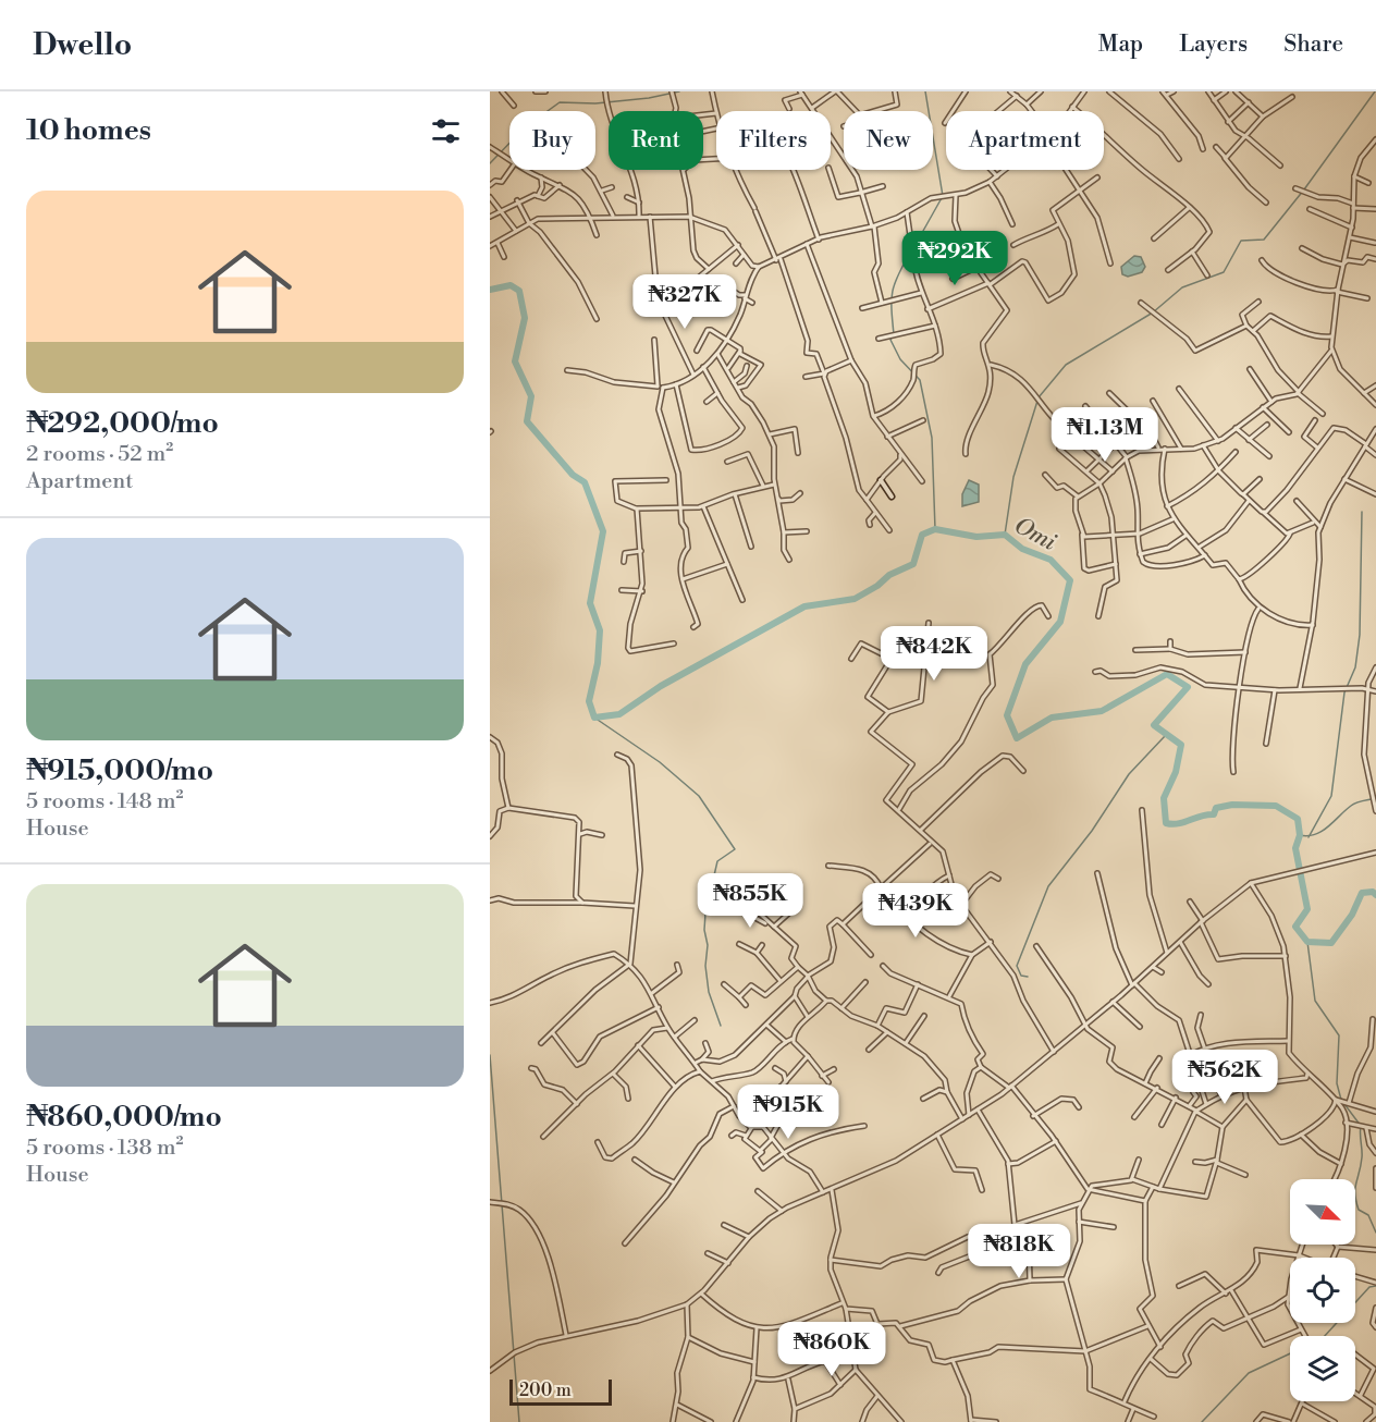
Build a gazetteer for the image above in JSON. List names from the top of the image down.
{
  "water": ["Omi"],
  "scale_bar": "200 m",
  "north": "bottom right",
  "page": {
    "header": "Dwello",
    "nav": ["Map", "Layers", "Share"],
    "heading": "10 homes",
    "chip": [
      "Buy",
      "Rent",
      "Filters",
      "New",
      "Apartment"
    ],
    "list": [
      {
        "name": "₦292,000/mo",
        "note": "2 rooms · 52 m² · Apartment"
      },
      {
        "name": "₦915,000/mo",
        "note": "5 rooms · 148 m² · House"
      },
      {
        "name": "₦860,000/mo",
        "note": "5 rooms · 138 m² · House"
      }
    ],
    "price": [
      "₦292K",
      "₦327K",
      "₦1.13M",
      "₦842K",
      "₦855K",
      "₦439K",
      "₦562K",
      "₦915K",
      "₦818K",
      "₦860K"
    ],
    "scale": "200 m"
  }
}
